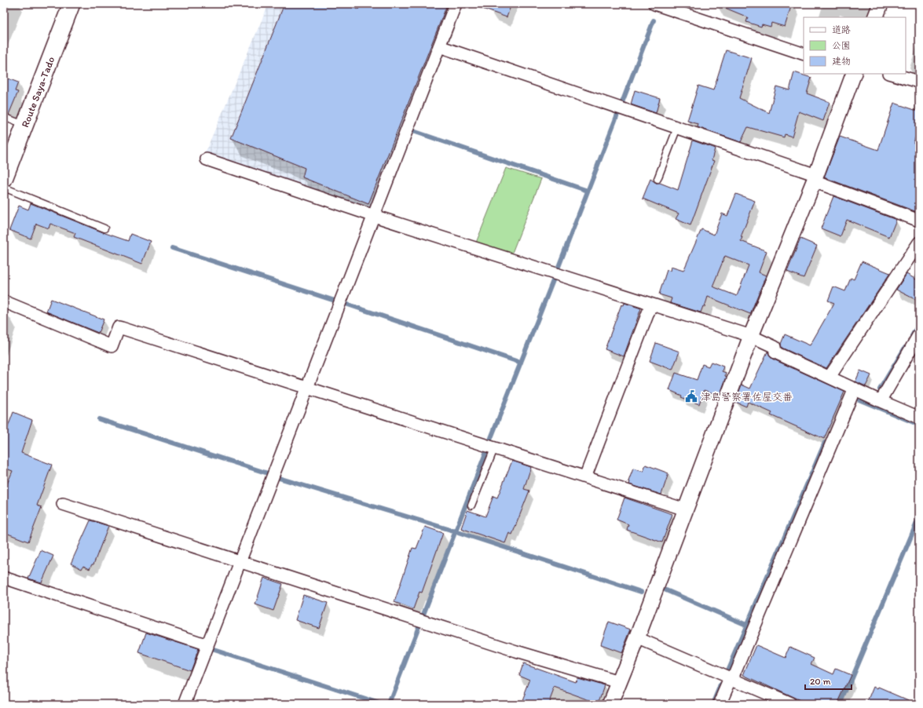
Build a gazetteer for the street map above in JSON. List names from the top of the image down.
{
  "streets": {
    "main road": ["Route Saya-Tado"]
  },
  "places": {
    "public building": ["津島警察署佐屋交番"]
  },
  "legend": ["道路", "公園", "建物"],
  "scale_bar": "20 m"
}
